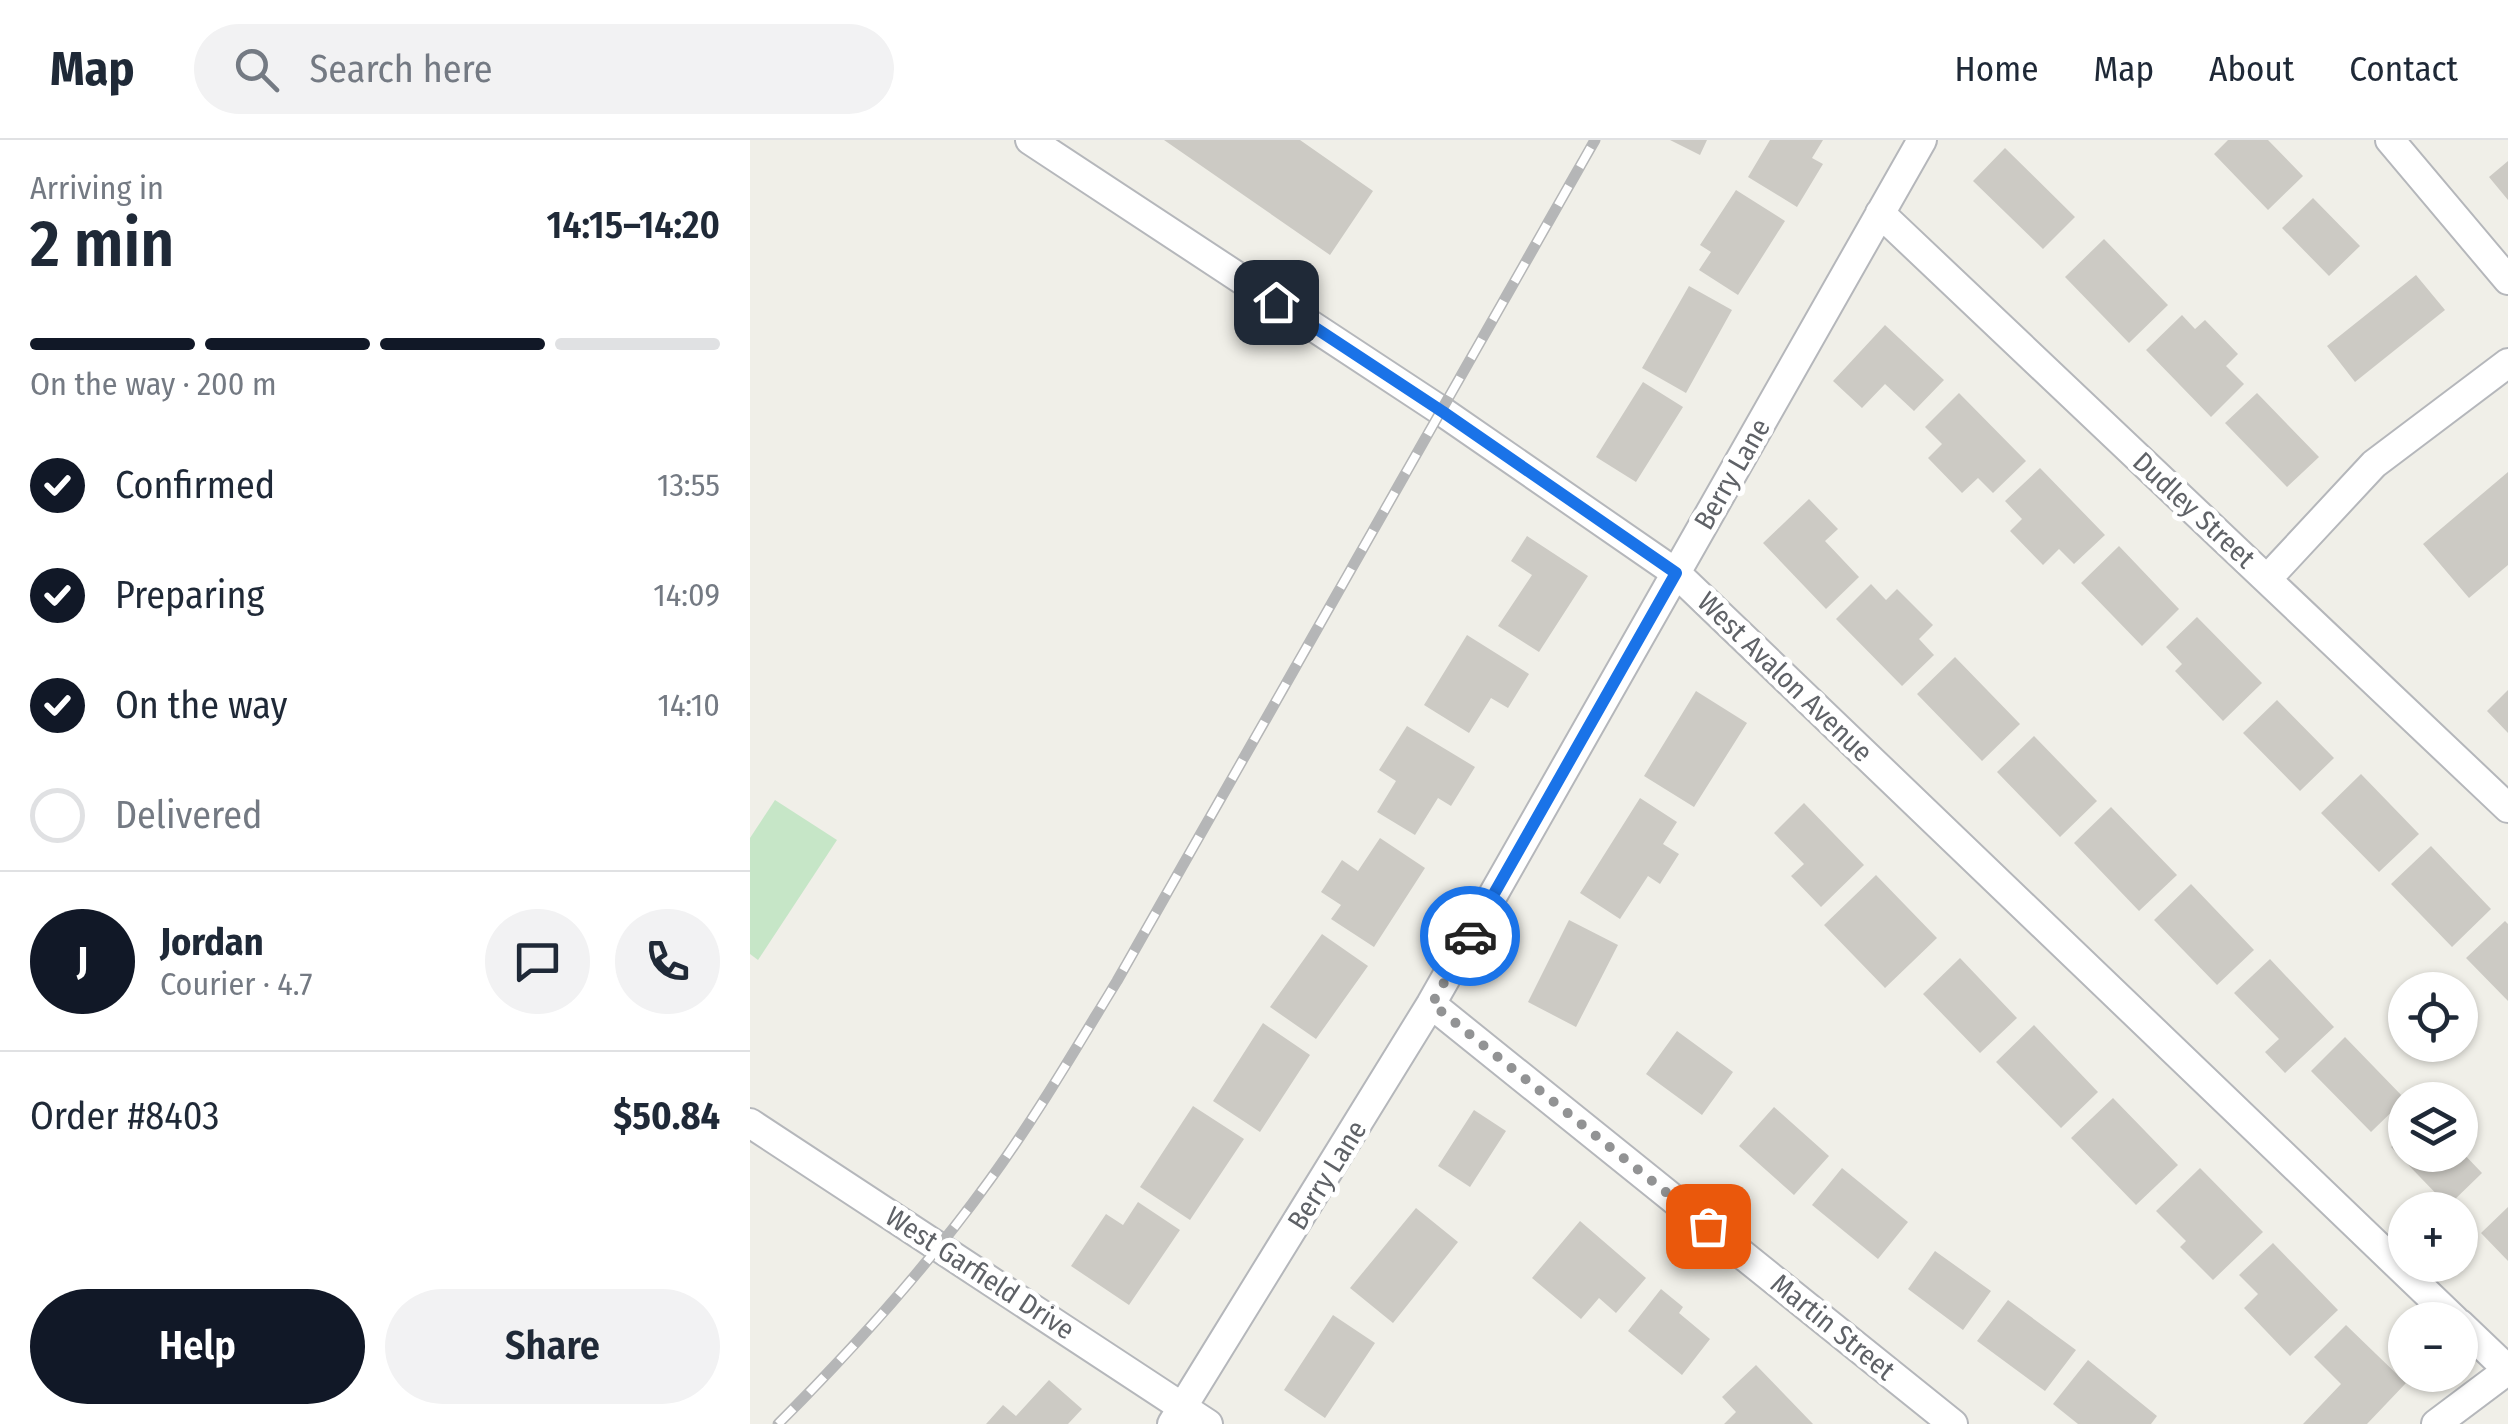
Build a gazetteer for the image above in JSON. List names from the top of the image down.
{
  "streets": {
    "street": [
      "Berry Lane",
      "Dudley Street",
      "West Avalon Avenue",
      "West Garfield Drive",
      "Martin Street"
    ]
  },
  "crossings": [
    ["Berry Lane", "Dudley Street"],
    ["Berry Lane", "West Avalon Avenue"],
    ["Berry Lane", "West Garfield Drive"],
    ["Berry Lane", "Martin Street"]
  ],
  "page": {
    "header": "Map",
    "search": "Search here",
    "nav": [
      "Home",
      "Map",
      "About",
      "Contact"
    ],
    "heading": ["2 min", "Arriving in", "14:15–14:20"],
    "panel": [
      "Jordan",
      "Courier · 4.7",
      "Order #8403",
      "$50.84"
    ],
    "bar": "On the way · 200 m",
    "list": [
      ["Confirmed", "13:55"],
      ["Preparing", "14:09"],
      ["On the way", "14:10"],
      "Delivered"
    ],
    "round": "J",
    "map_buttons": ["+", "−"],
    "buttons": ["Help", "Share"]
  }
}
